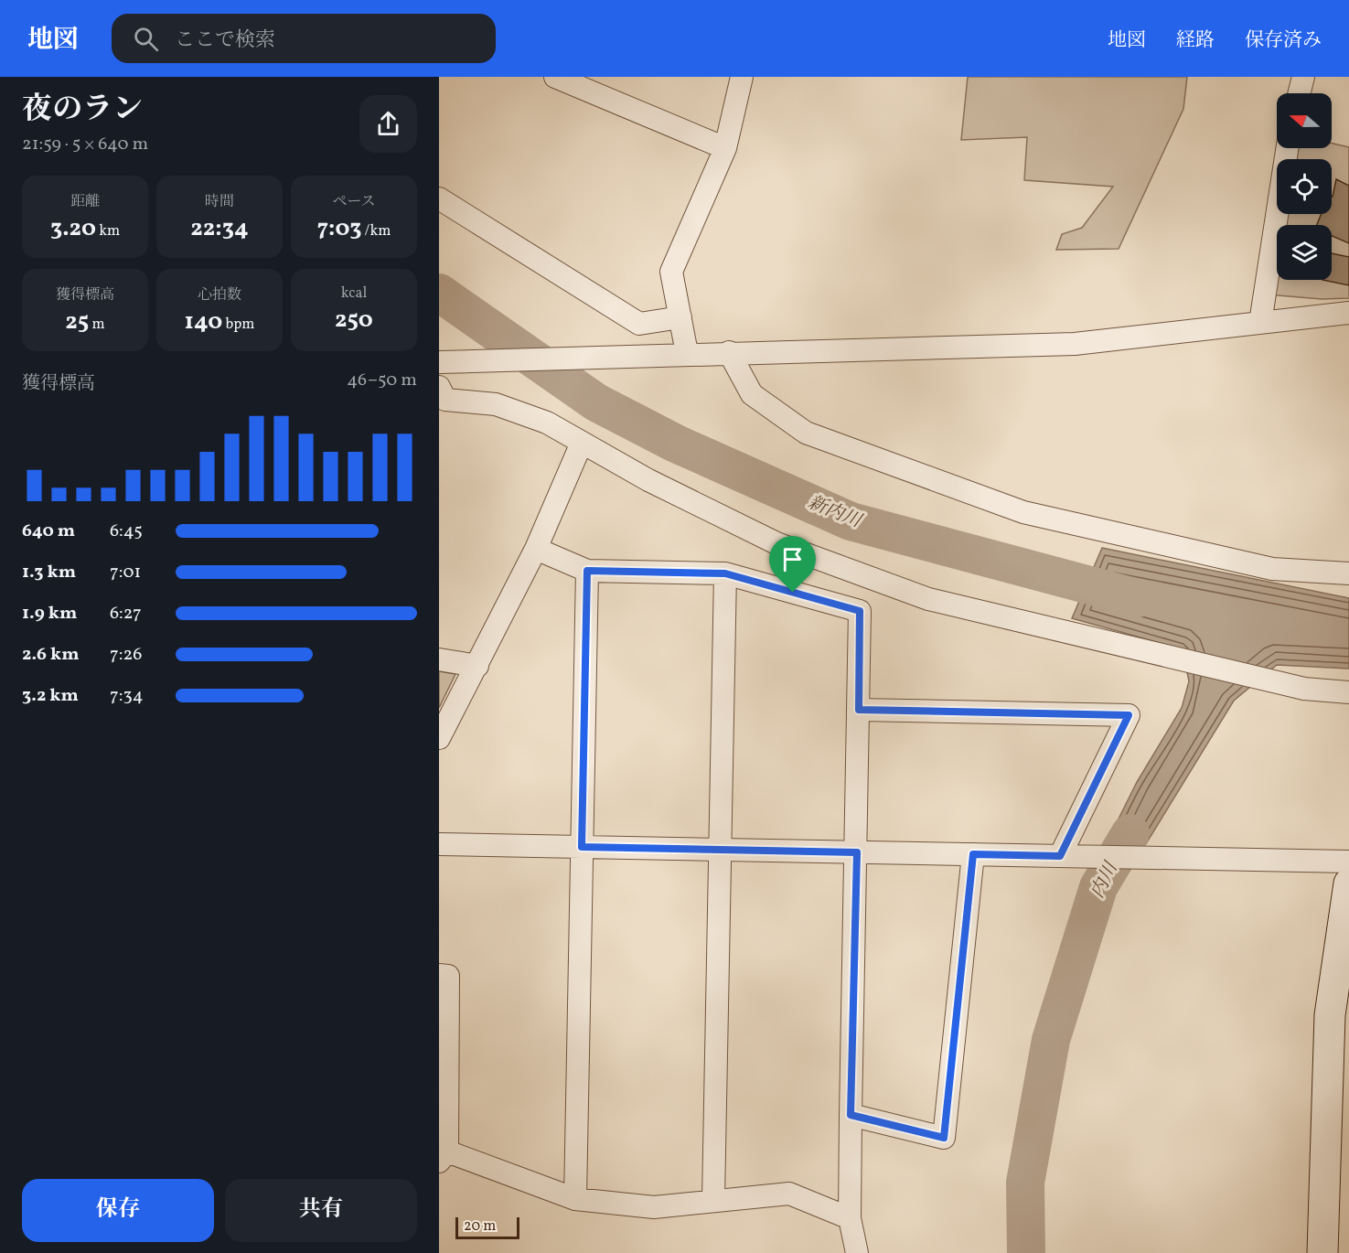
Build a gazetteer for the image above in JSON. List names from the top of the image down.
{
  "water": ["新内川", "内川"],
  "scale_bar": "20 m",
  "north": "left",
  "page": {
    "header": "地図",
    "search": "ここで検索",
    "nav": ["地図", "経路", "保存済み"],
    "heading": ["夜のラン", "21:59 · 5 × 640 m"],
    "stats": [
      ["距離", "3.20 km"],
      ["時間", "22:34"],
      ["ペース", "7:03 /km"],
      ["獲得標高", "25 m"],
      ["心拍数", "140 bpm"],
      ["kcal", "250"]
    ],
    "chart": ["獲得標高", "46–50 m"],
    "list": [
      {
        "name": "640 m",
        "note": "6:45"
      },
      {
        "name": "1.3 km",
        "note": "7:01"
      },
      {
        "name": "1.9 km",
        "note": "6:27"
      },
      {
        "name": "2.6 km",
        "note": "7:26"
      },
      {
        "name": "3.2 km",
        "note": "7:34"
      }
    ],
    "buttons": ["保存", "共有"],
    "scale": "20 m"
  }
}
